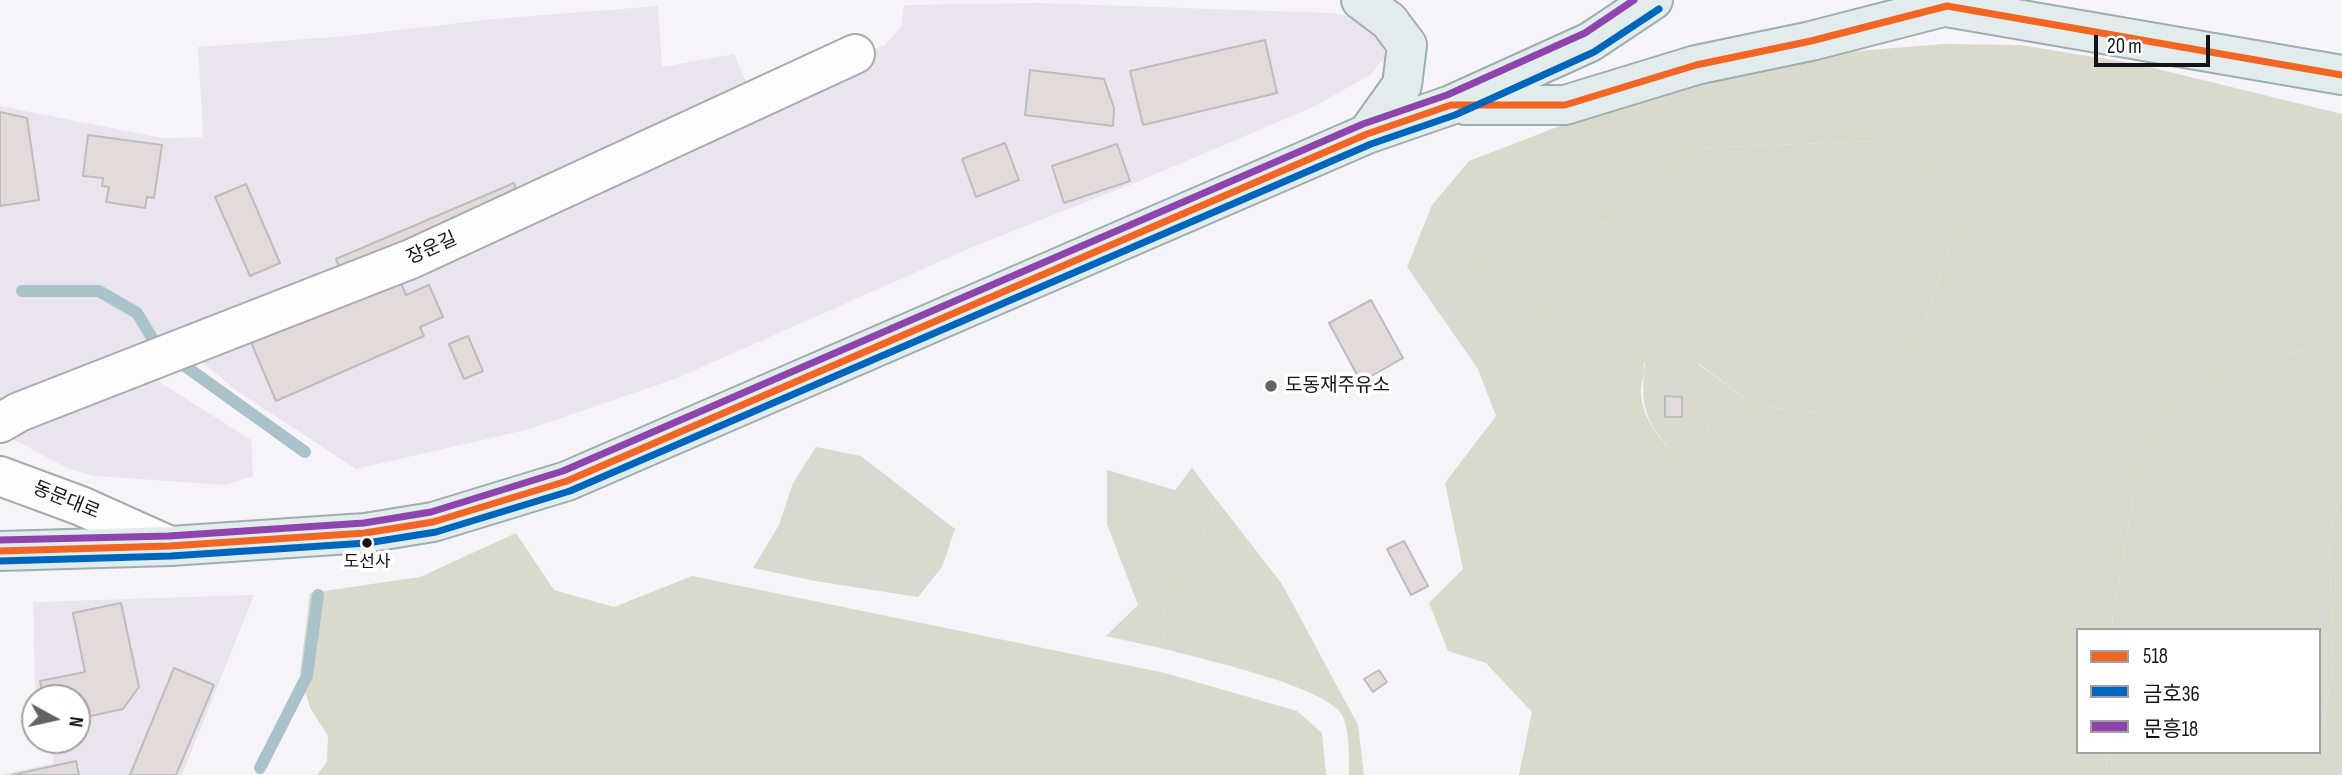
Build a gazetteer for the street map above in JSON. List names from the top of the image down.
{
  "streets": {
    "main road": ["동문대로"],
    "lane": ["장운길"]
  },
  "places": ["도동재주유소", "도선사"],
  "lines": ["transit line 문흥18", "transit line 518", "transit line 금호36"],
  "legend": ["518", "금호36", "문흥18"],
  "scale_bar": "20 m",
  "north": "right"
}
